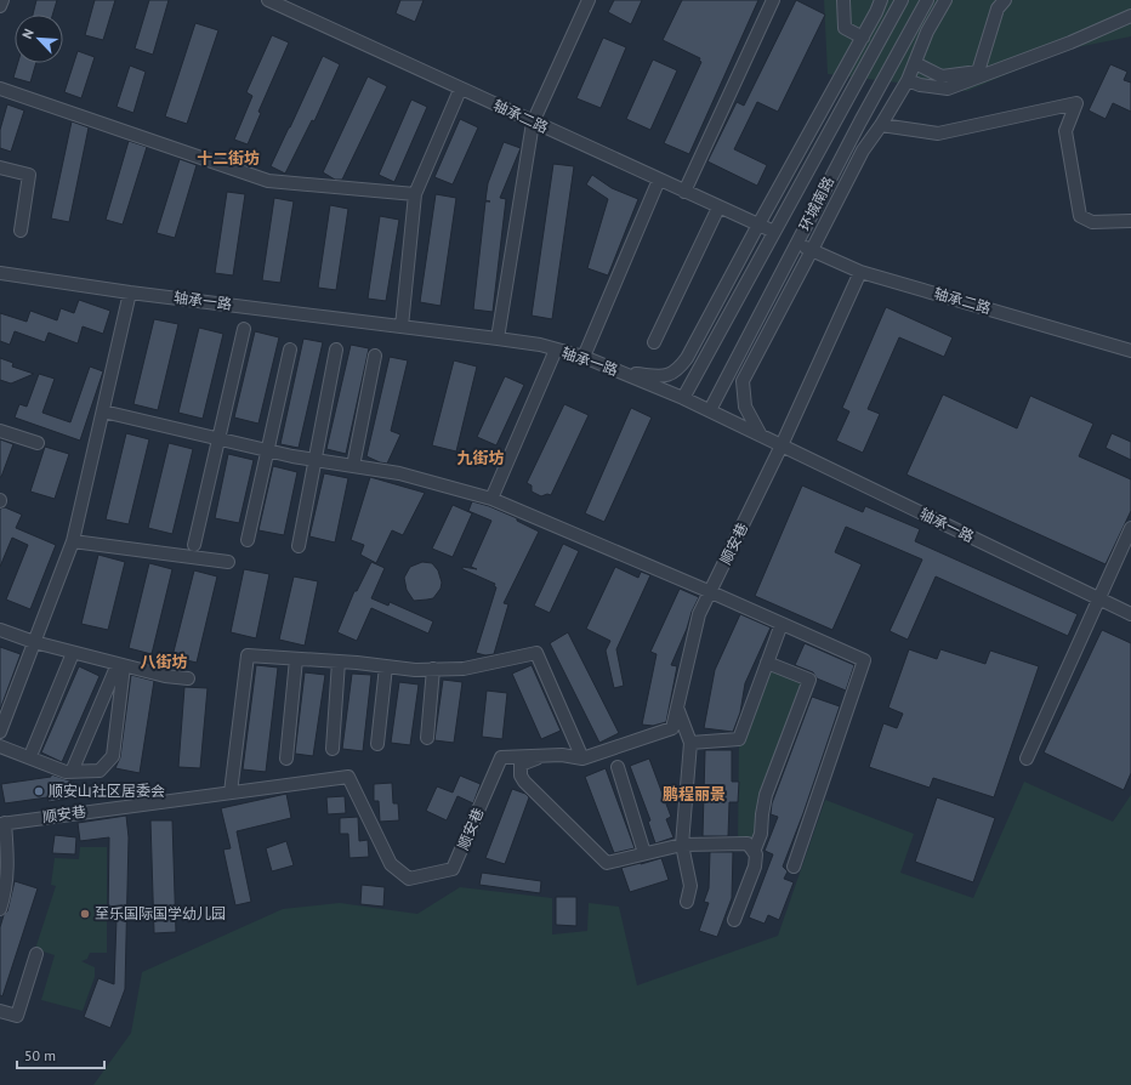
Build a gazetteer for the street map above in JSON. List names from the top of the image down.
{
  "streets": {
    "street": [
      "轴承二路",
      "环城南路",
      "轴承一路",
      "顺安巷"
    ]
  },
  "crossings": [
    ["轴承二路", "环城南路"],
    ["轴承二路", "顺安巷"],
    ["环城南路", "轴承一路"],
    ["轴承一路", "顺安巷"]
  ],
  "districts": [
    "十二街坊",
    "九街坊",
    "八街坊",
    "鹏程丽景"
  ],
  "places": ["顺安山社区居委会", "至乐国际国学幼儿园"],
  "scale_bar": "50 m",
  "north": "top left"
}
